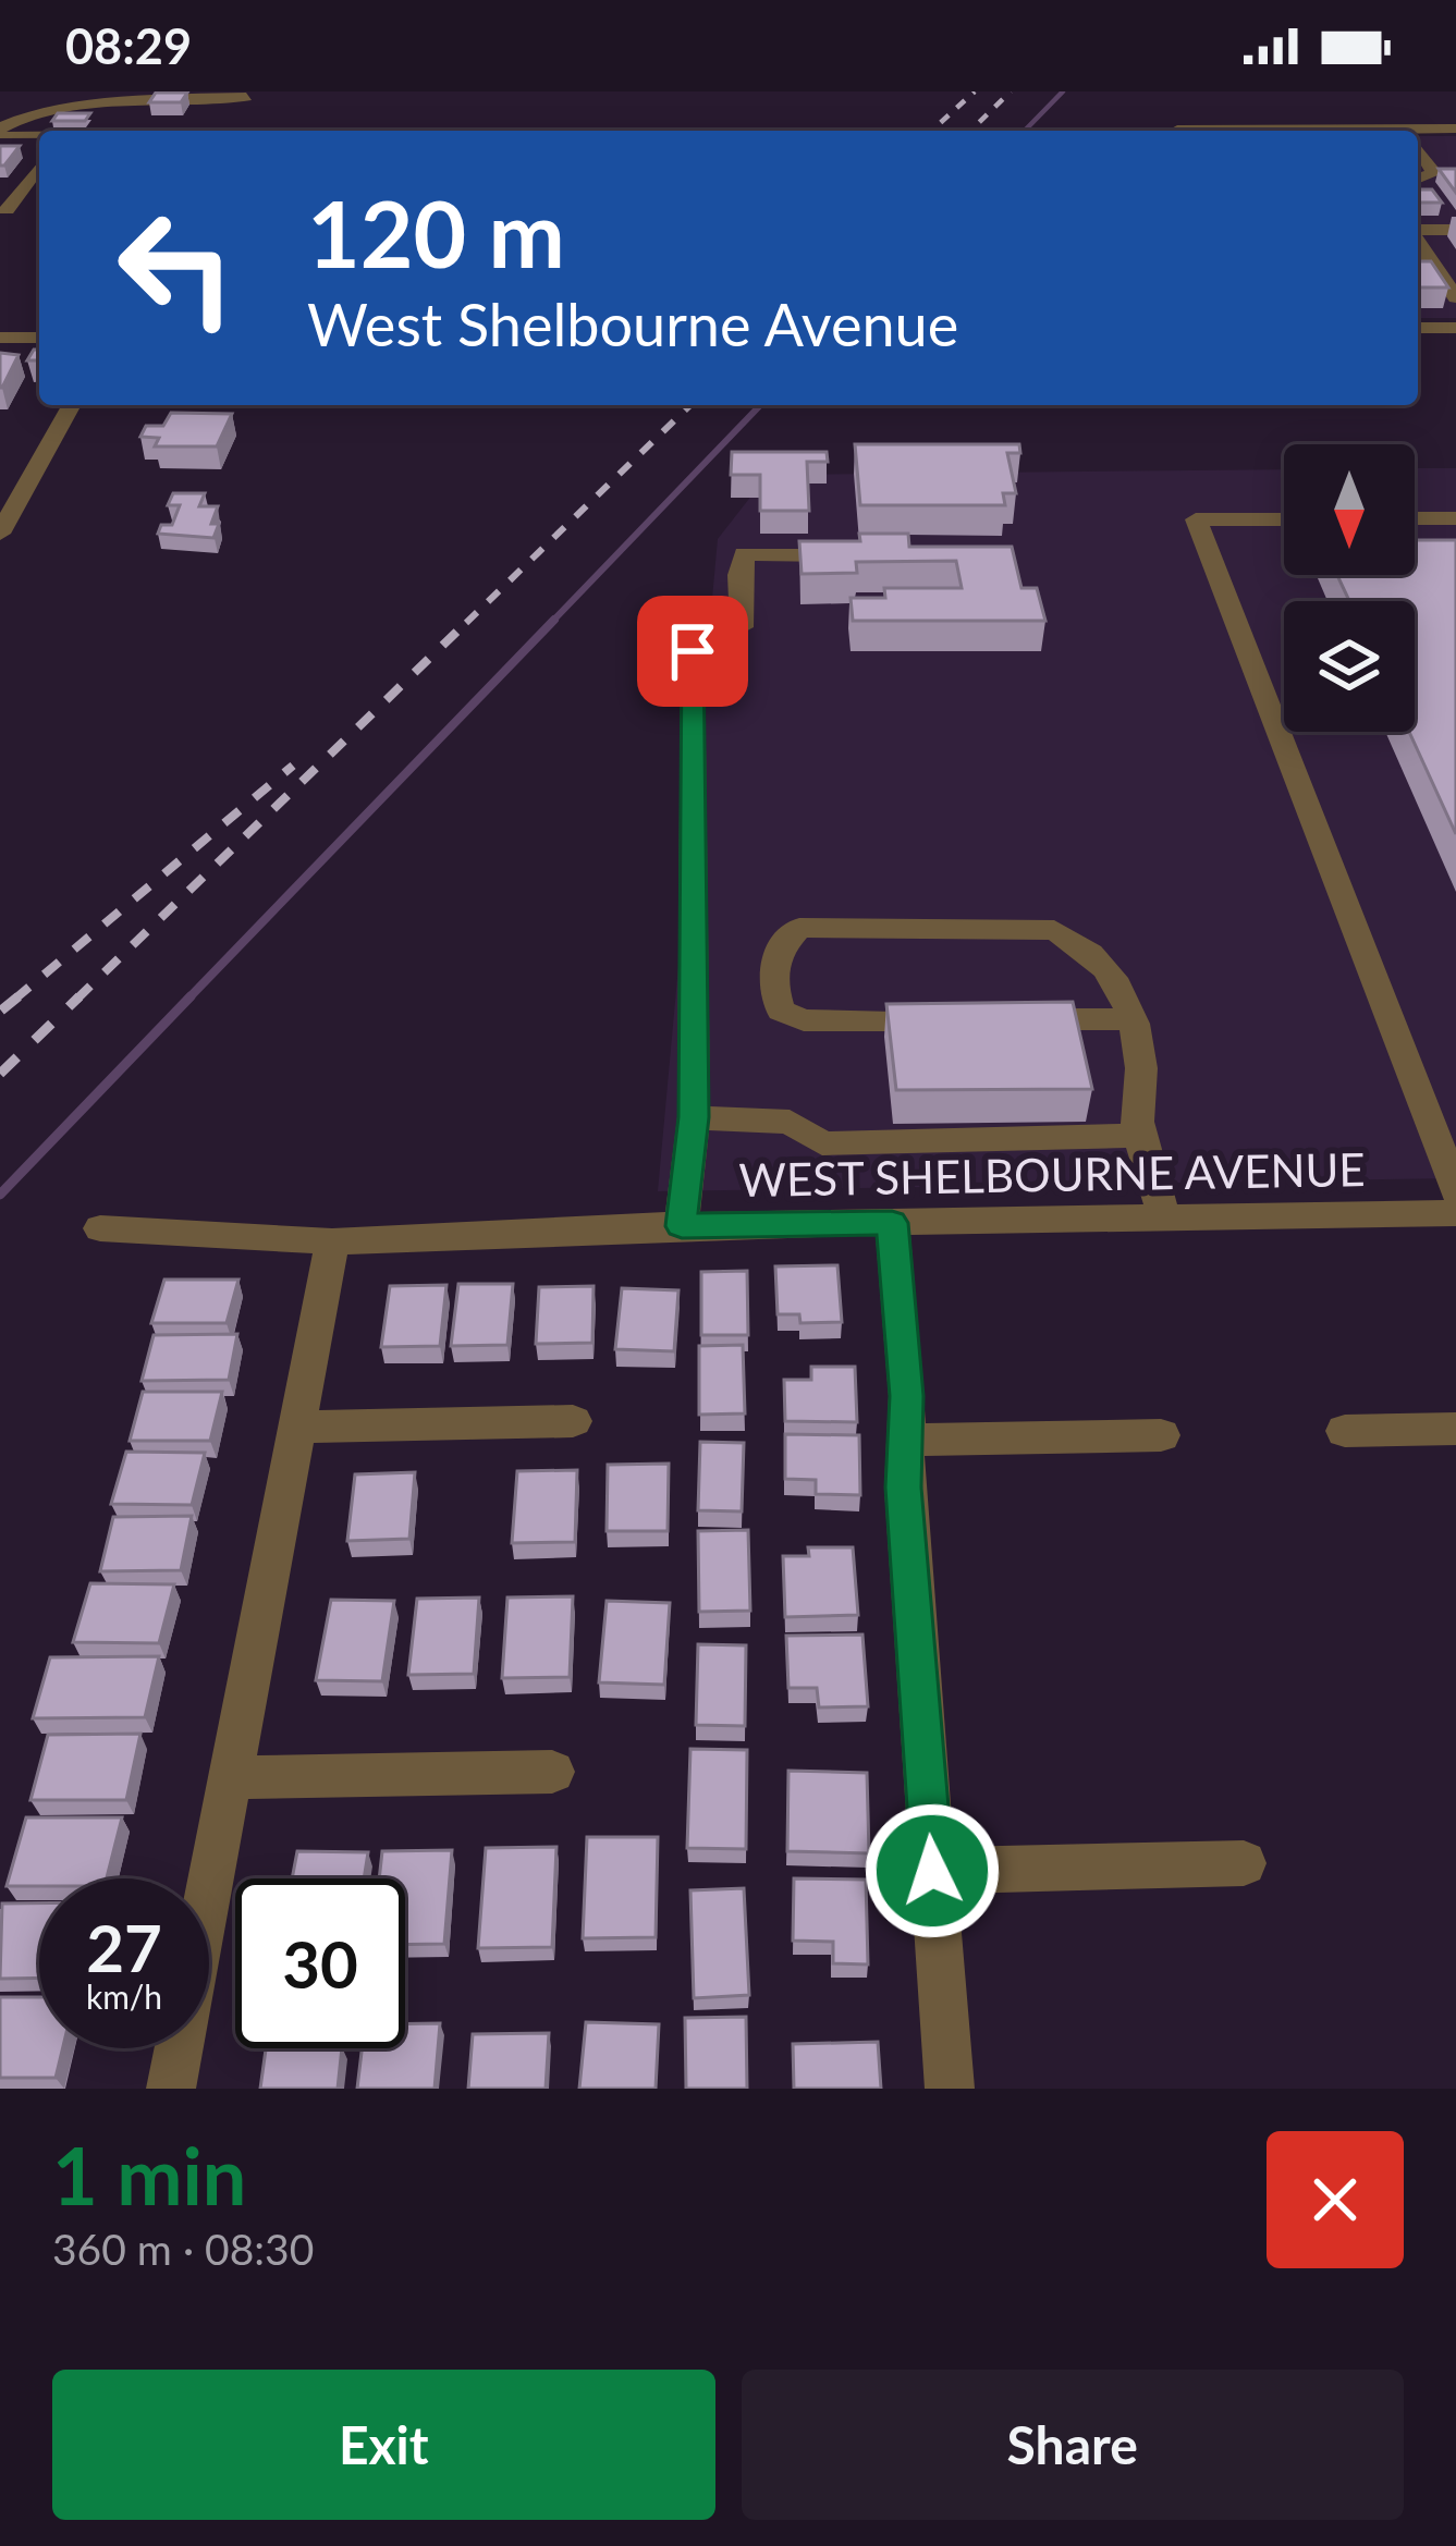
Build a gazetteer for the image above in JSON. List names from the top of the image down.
{
  "streets": {
    "street": ["WEST SHELBOURNE AVENUE"]
  },
  "north": "bottom",
  "page": {
    "status": "08:29",
    "turn": ["120 m", "West Shelbourne Avenue"],
    "speed": "27 km/h",
    "limit": "30",
    "heading": ["1 min", "360 m · 08:30"],
    "buttons": ["Exit", "Share"]
  }
}
